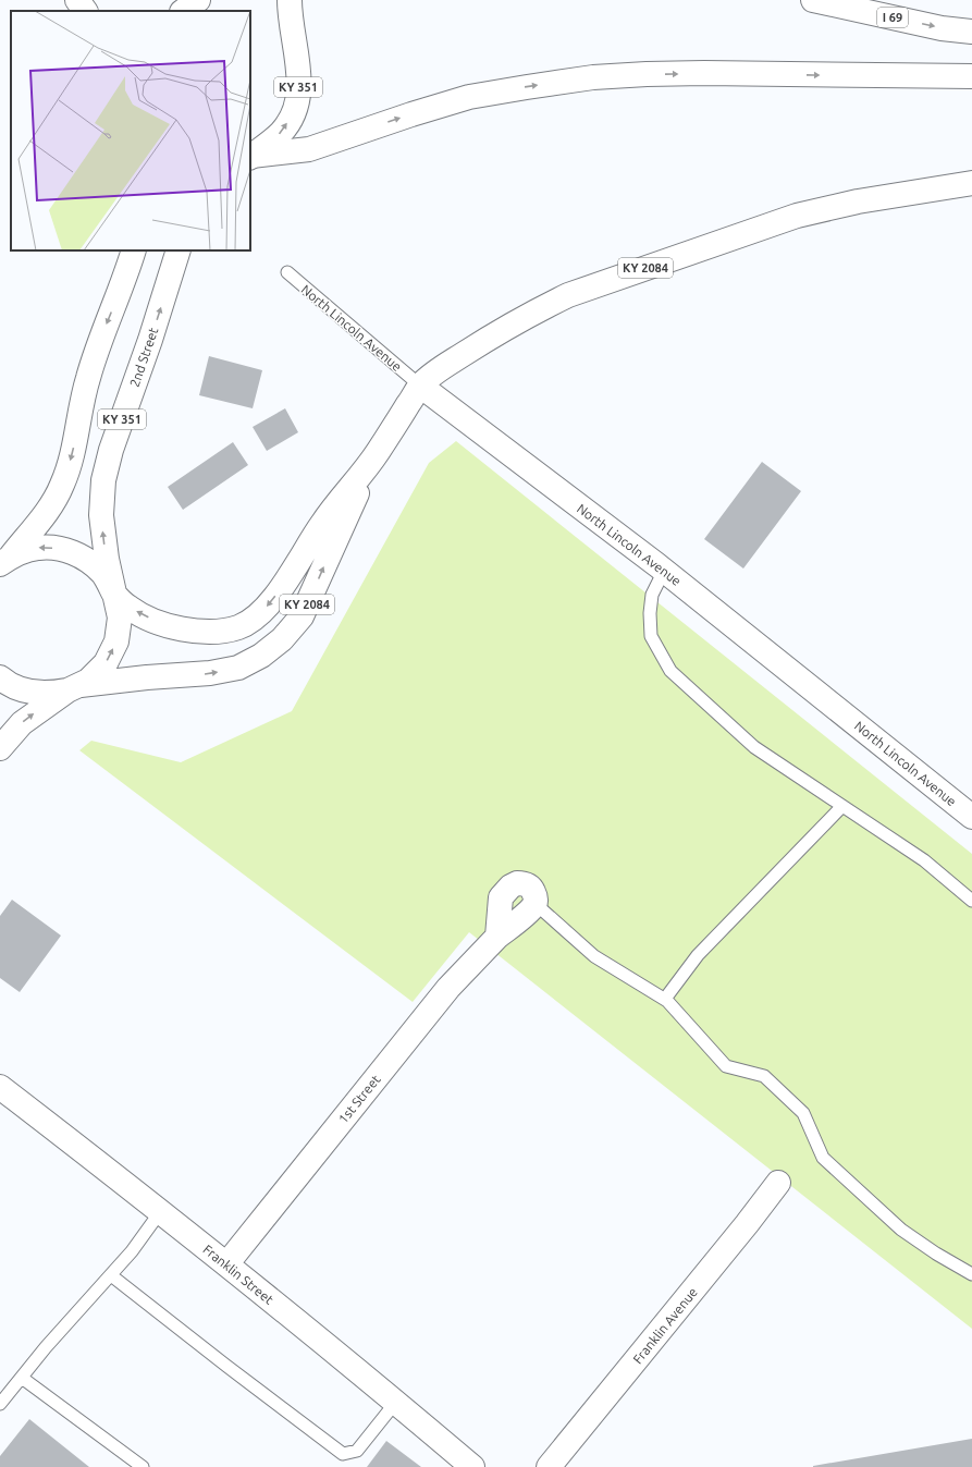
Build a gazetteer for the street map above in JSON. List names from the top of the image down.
{
  "streets": {
    "main road": [
      "I 69",
      "KY 351",
      "KY 2084",
      "North Lincoln Avenue",
      "2nd Street",
      "1st Street",
      "Franklin Street",
      "Franklin Avenue"
    ]
  },
  "crossings": [
    ["KY 2084", "North Lincoln Avenue"],
    ["KY 2084", "2nd Street"],
    ["1st Street", "Franklin Street"]
  ]
}
